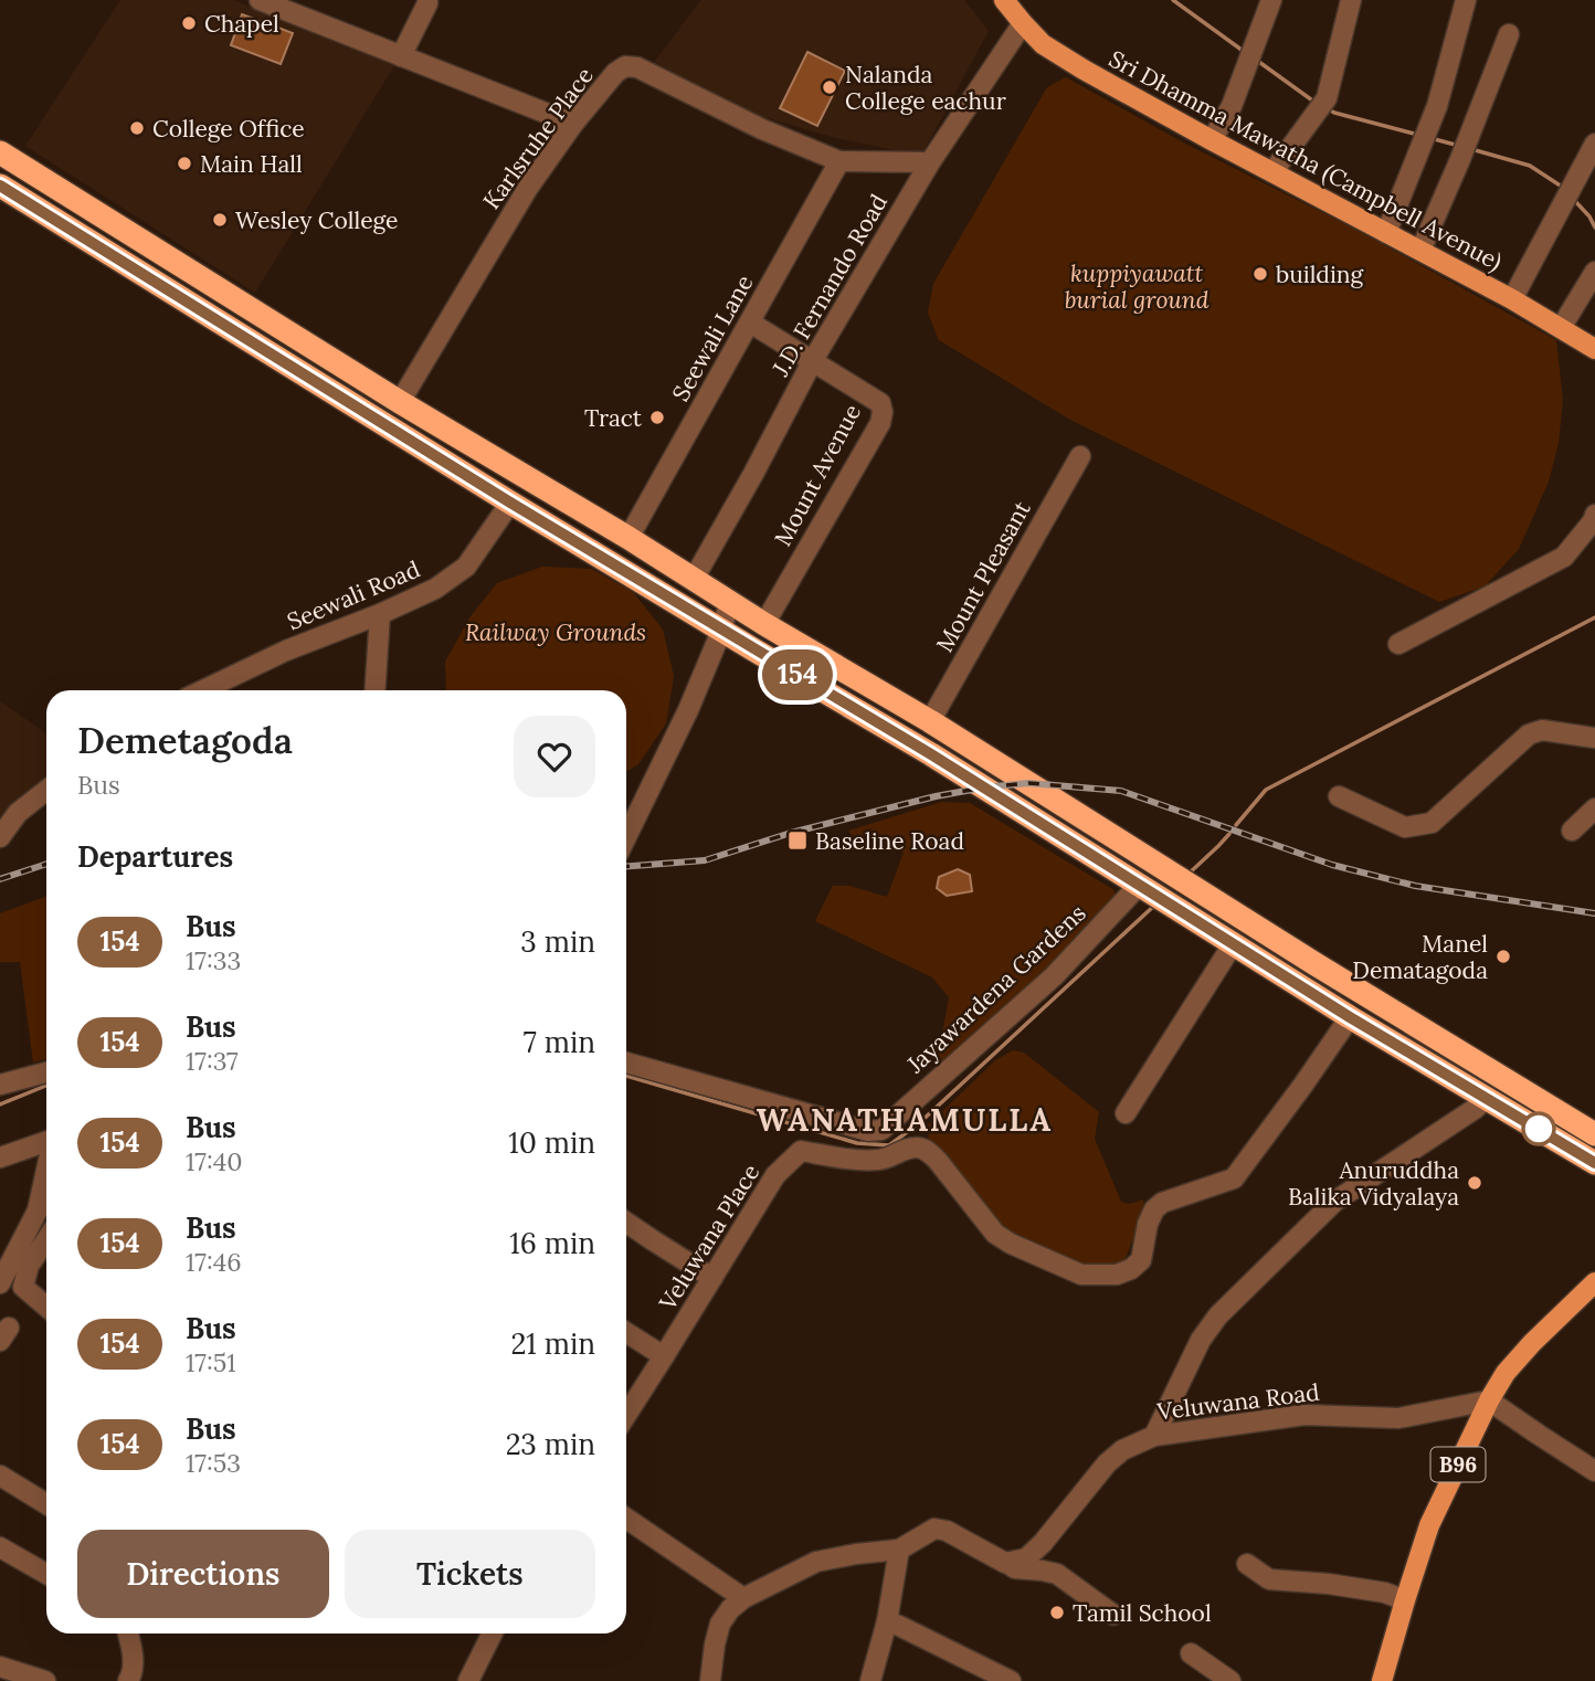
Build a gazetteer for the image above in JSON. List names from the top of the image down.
{
  "streets": {
    "main road": ["Sri Dhamma Mawatha (Campbell Avenue)", "B96"],
    "street": [
      "Karlsruhe Place",
      "J.D. Fernando Road",
      "Seewali Lane",
      "Mount Avenue",
      "Mount Pleasant",
      "Seewali Road",
      "Jayawardena Gardens",
      "Veluwana Place",
      "Veluwana Road"
    ]
  },
  "crossings": [
    ["Karlsruhe Place", "J.D. Fernando Road"],
    ["Karlsruhe Place", "Seewali Lane"],
    ["Sri Dhamma Mawatha (Campbell Avenue)", "J.D. Fernando Road"],
    ["J.D. Fernando Road", "Mount Avenue"],
    ["Seewali Lane", "Mount Avenue"],
    ["Veluwana Road", "B96"]
  ],
  "districts": ["WANATHAMULLA"],
  "parks": ["kuppiyawatt burial ground", "Railway Grounds"],
  "places": {
    "other": [
      "Chapel",
      "Nalanda College eachur",
      "College Office",
      "Main Hall",
      "Wesley College",
      "building",
      "Tract",
      "Manel Dematagoda",
      "Anuruddha Balika Vidyalaya",
      "Tamil School"
    ],
    "transit": ["Baseline Road"]
  },
  "lines": ["bus line 154"],
  "page": {
    "on_map": "154",
    "heading": [
      ["Demetagoda", "Bus"],
      "Departures"
    ],
    "list": [
      {
        "mark": "154",
        "name": "Bus",
        "note": "17:33",
        "value": "3 min"
      },
      {
        "mark": "154",
        "name": "Bus",
        "note": "17:37",
        "value": "7 min"
      },
      {
        "mark": "154",
        "name": "Bus",
        "note": "17:40",
        "value": "10 min"
      },
      {
        "mark": "154",
        "name": "Bus",
        "note": "17:46",
        "value": "16 min"
      },
      {
        "mark": "154",
        "name": "Bus",
        "note": "17:51",
        "value": "21 min"
      },
      {
        "mark": "154",
        "name": "Bus",
        "note": "17:53",
        "value": "23 min"
      }
    ],
    "buttons": ["Directions", "Tickets"]
  }
}
